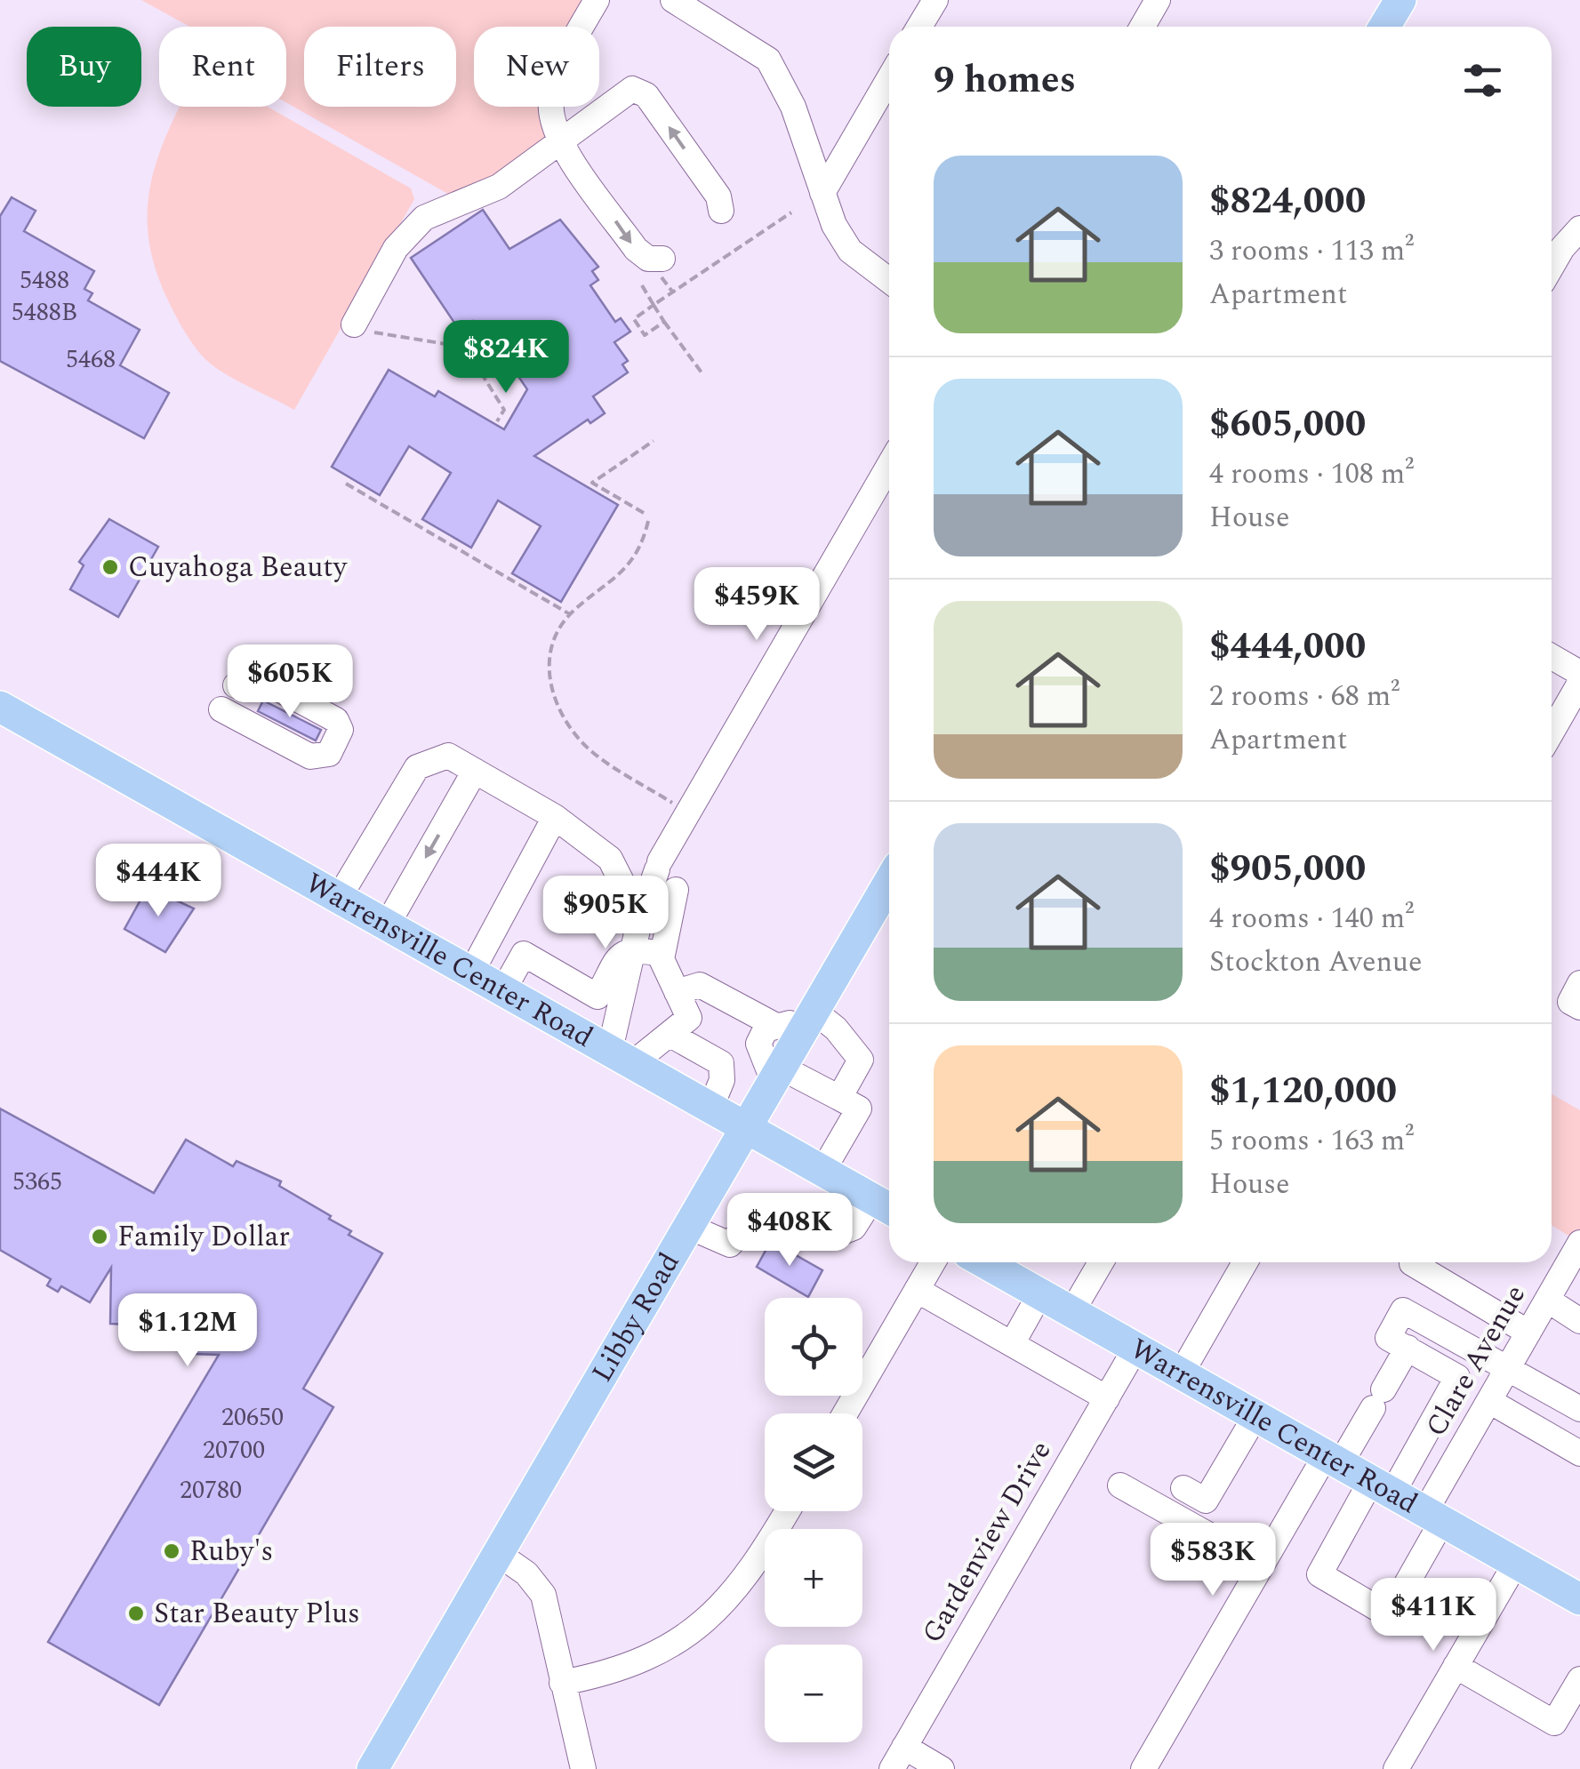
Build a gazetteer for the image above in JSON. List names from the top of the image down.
{
  "streets": {
    "main road": ["Warrensville Center Road", "Libby Road"],
    "street": ["Clare Avenue", "Gardenview Drive"]
  },
  "crossings": [
    ["Warrensville Center Road", "Libby Road"],
    ["Warrensville Center Road", "Clare Avenue"],
    ["Warrensville Center Road", "Gardenview Drive"]
  ],
  "places": [
    "Cuyahoga Beauty",
    "Family Dollar",
    "Ruby's",
    "Star Beauty Plus"
  ],
  "house_numbers": [
    "5488",
    "5488B",
    "5468",
    "5365",
    "20650",
    "20700",
    "20780"
  ],
  "page": {
    "chip": [
      "Buy",
      "Rent",
      "Filters",
      "New"
    ],
    "heading": "9 homes",
    "list": [
      {
        "name": "$824,000",
        "note": "3 rooms · 113 m² · Apartment"
      },
      {
        "name": "$605,000",
        "note": "4 rooms · 108 m² · House"
      },
      {
        "name": "$444,000",
        "note": "2 rooms · 68 m² · Apartment"
      },
      {
        "name": "$905,000",
        "note": "4 rooms · 140 m² · Stockton Avenue"
      },
      {
        "name": "$1,120,000",
        "note": "5 rooms · 163 m² · House"
      }
    ],
    "price": [
      "$824K",
      "$459K",
      "$605K",
      "$444K",
      "$905K",
      "$408K",
      "$1.12M",
      "$583K",
      "$411K"
    ],
    "map_buttons": ["+", "−"]
  }
}
